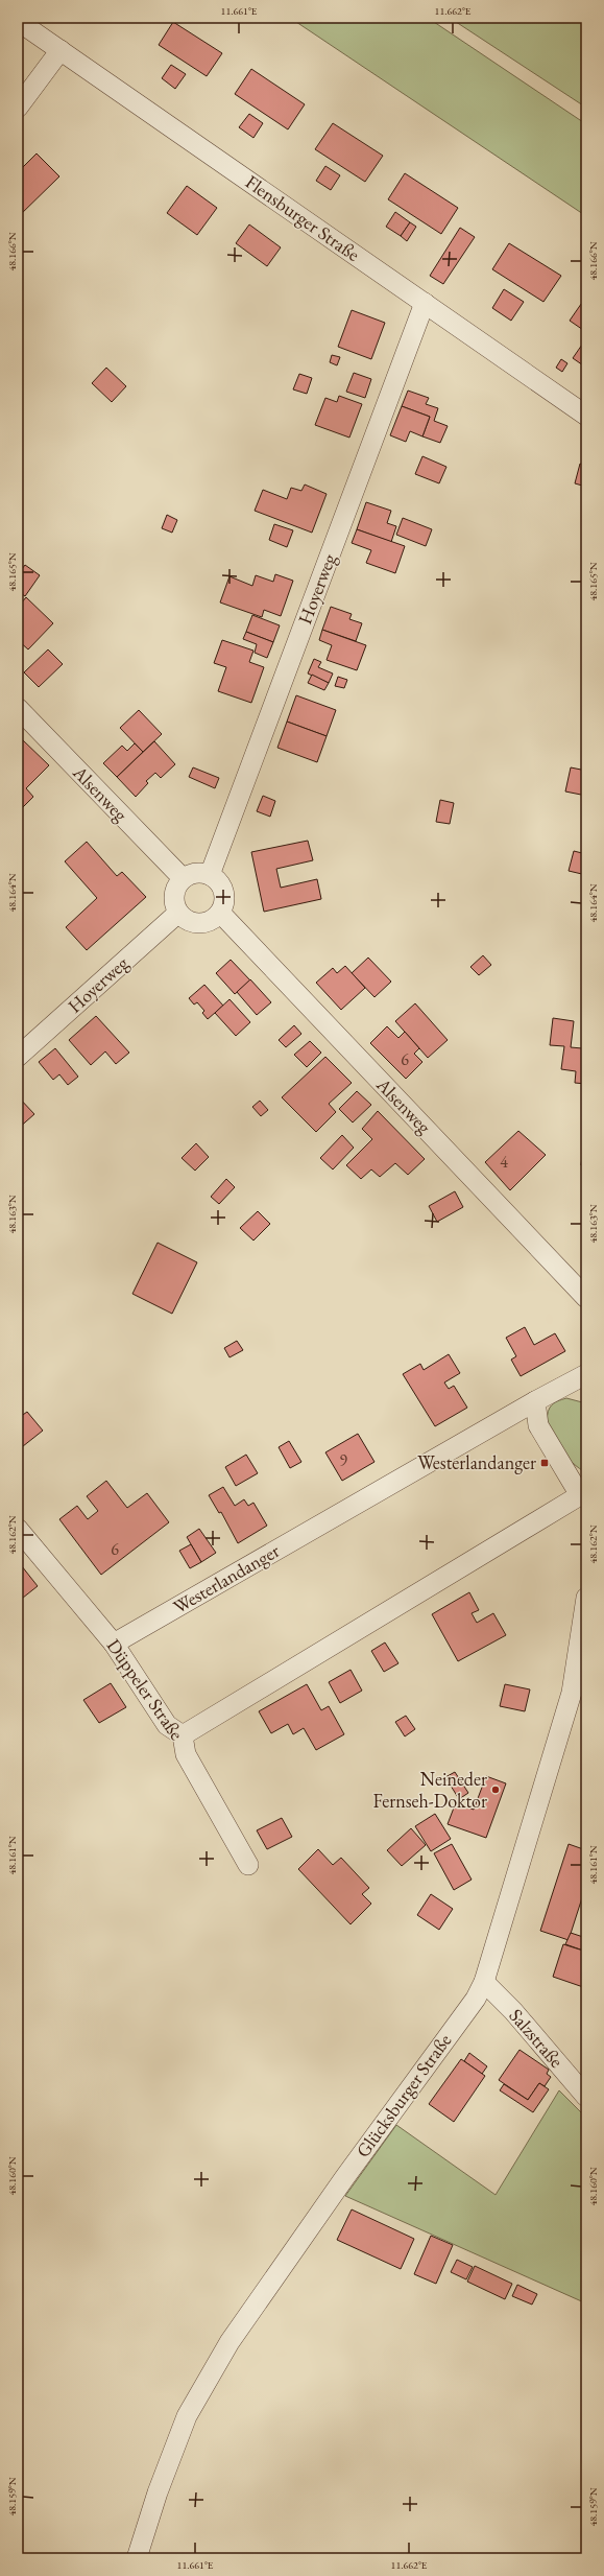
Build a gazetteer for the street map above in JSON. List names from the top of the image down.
{
  "streets": {
    "street": [
      "Flensburger Straße",
      "Hoyerweg",
      "Alsenweg",
      "Westerlandanger",
      "Düppeler Straße",
      "Salzstraße",
      "Glücksburger Straße"
    ]
  },
  "crossings": [
    ["Flensburger Straße", "Hoyerweg"],
    ["Hoyerweg", "Alsenweg"],
    ["Westerlandanger", "Düppeler Straße"],
    ["Salzstraße", "Glücksburger Straße"]
  ],
  "places": {
    "transit": ["Westerlandanger"],
    "other": ["Neineder Fernseh-Doktor"]
  },
  "house_numbers": [
    "6",
    "4",
    "9",
    "6"
  ],
  "coordinates": [
    "11.661°E",
    "11.662°E",
    "48.166°N",
    "48.165°N",
    "48.164°N",
    "48.163°N",
    "48.162°N",
    "48.161°N",
    "48.160°N",
    "48.159°N"
  ]
}
